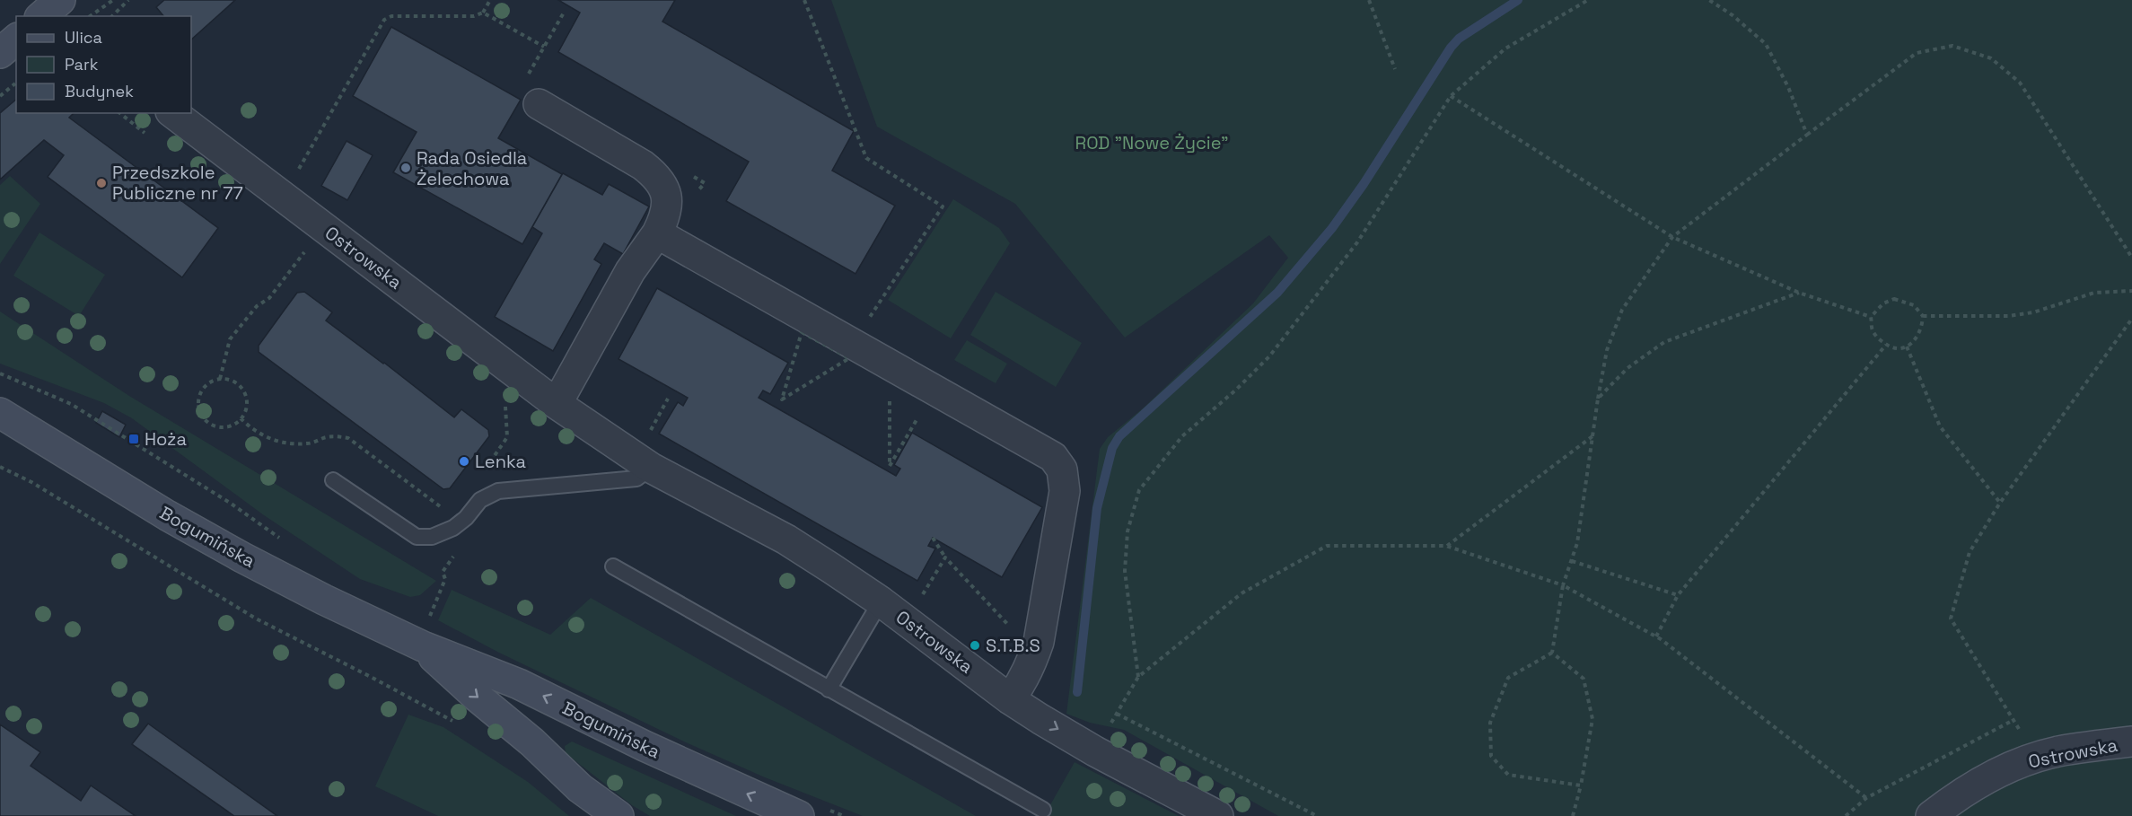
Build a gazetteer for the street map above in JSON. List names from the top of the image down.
{
  "streets": {
    "street": ["Ostrowska", "Bogumińska"]
  },
  "parks": ["ROD \"Nowe Życie\""],
  "places": {
    "other": [
      "Rada Osiedla Żelechowa",
      "Przedszkole Publiczne nr 77",
      "Lenka",
      "S.T.B.S"
    ],
    "transit": ["Hoża"]
  },
  "legend": ["Ulica", "Park", "Budynek"]
}
